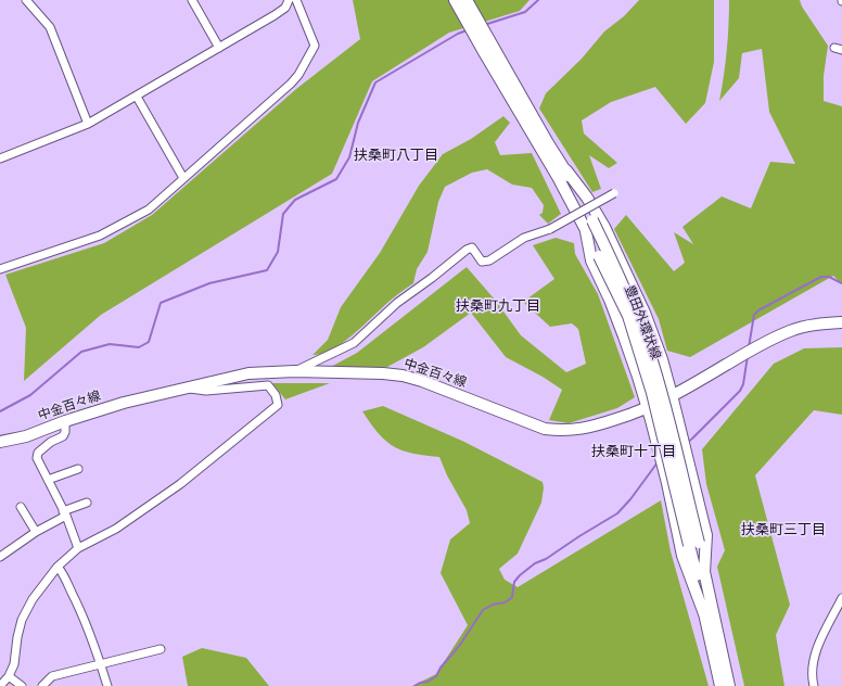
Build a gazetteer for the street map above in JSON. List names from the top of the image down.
{
  "streets": {
    "street": ["豊田外環状線", "中金百々線"]
  },
  "districts": [
    "扶桑町八丁目",
    "扶桑町九丁目",
    "扶桑町十丁目",
    "扶桑町三丁目"
  ]
}
